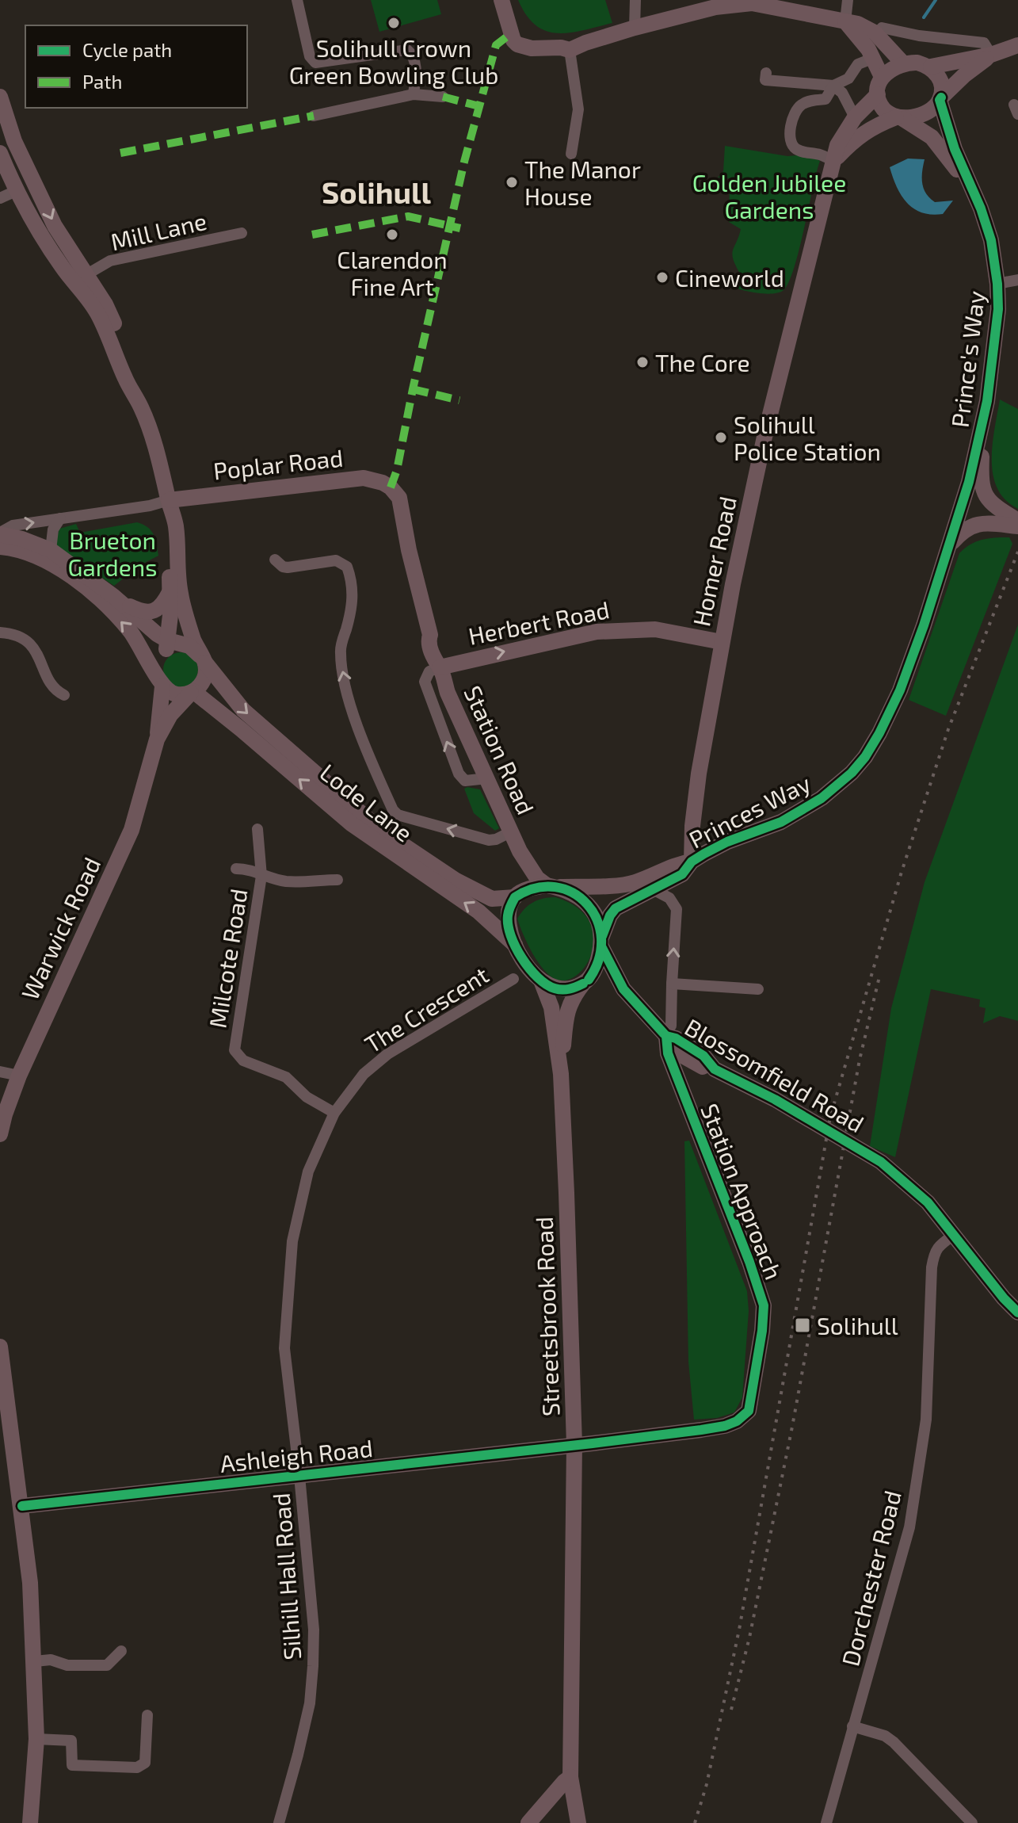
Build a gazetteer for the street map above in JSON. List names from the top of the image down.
{
  "streets": {
    "street": [
      "Mill Lane",
      "Prince's Way",
      "Poplar Road",
      "Homer Road",
      "Herbert Road",
      "Station Road",
      "Lode Lane",
      "Princes Way",
      "Warwick Road",
      "Milcote Road",
      "The Crescent",
      "Blossomfield Road",
      "Station Approach",
      "Streetsbrook Road",
      "Ashleigh Road",
      "Silhill Hall Road",
      "Dorchester Road"
    ]
  },
  "crossings": [
    ["Prince's Way", "Homer Road"],
    ["Prince's Way", "Princes Way"],
    ["Poplar Road", "Station Road"],
    ["Homer Road", "Herbert Road"],
    ["Homer Road", "Princes Way"],
    ["Herbert Road", "Station Road"],
    ["Station Road", "Lode Lane"],
    ["Station Road", "Princes Way"],
    ["Station Road", "Blossomfield Road"],
    ["Station Road", "Streetsbrook Road"],
    ["Lode Lane", "Princes Way"],
    ["Lode Lane", "Warwick Road"],
    ["Lode Lane", "Blossomfield Road"],
    ["Lode Lane", "Streetsbrook Road"],
    ["Princes Way", "Blossomfield Road"],
    ["Princes Way", "Streetsbrook Road"],
    ["Milcote Road", "The Crescent"],
    ["The Crescent", "Ashleigh Road"],
    ["The Crescent", "Silhill Hall Road"],
    ["Blossomfield Road", "Station Approach"],
    ["Blossomfield Road", "Streetsbrook Road"],
    ["Blossomfield Road", "Dorchester Road"],
    ["Station Approach", "Streetsbrook Road"],
    ["Station Approach", "Ashleigh Road"],
    ["Streetsbrook Road", "Ashleigh Road"],
    ["Ashleigh Road", "Silhill Hall Road"]
  ],
  "one_way": ["Herbert Road"],
  "districts": ["Solihull"],
  "parks": ["Golden Jubilee Gardens", "Brueton Gardens"],
  "places": {
    "other": [
      "Solihull Crown Green Bowling Club",
      "The Manor House",
      "Clarendon Fine Art",
      "Cineworld",
      "The Core",
      "Solihull Police Station"
    ],
    "transit": ["Solihull"]
  },
  "legend": ["Cycle path", "Path"]
}
